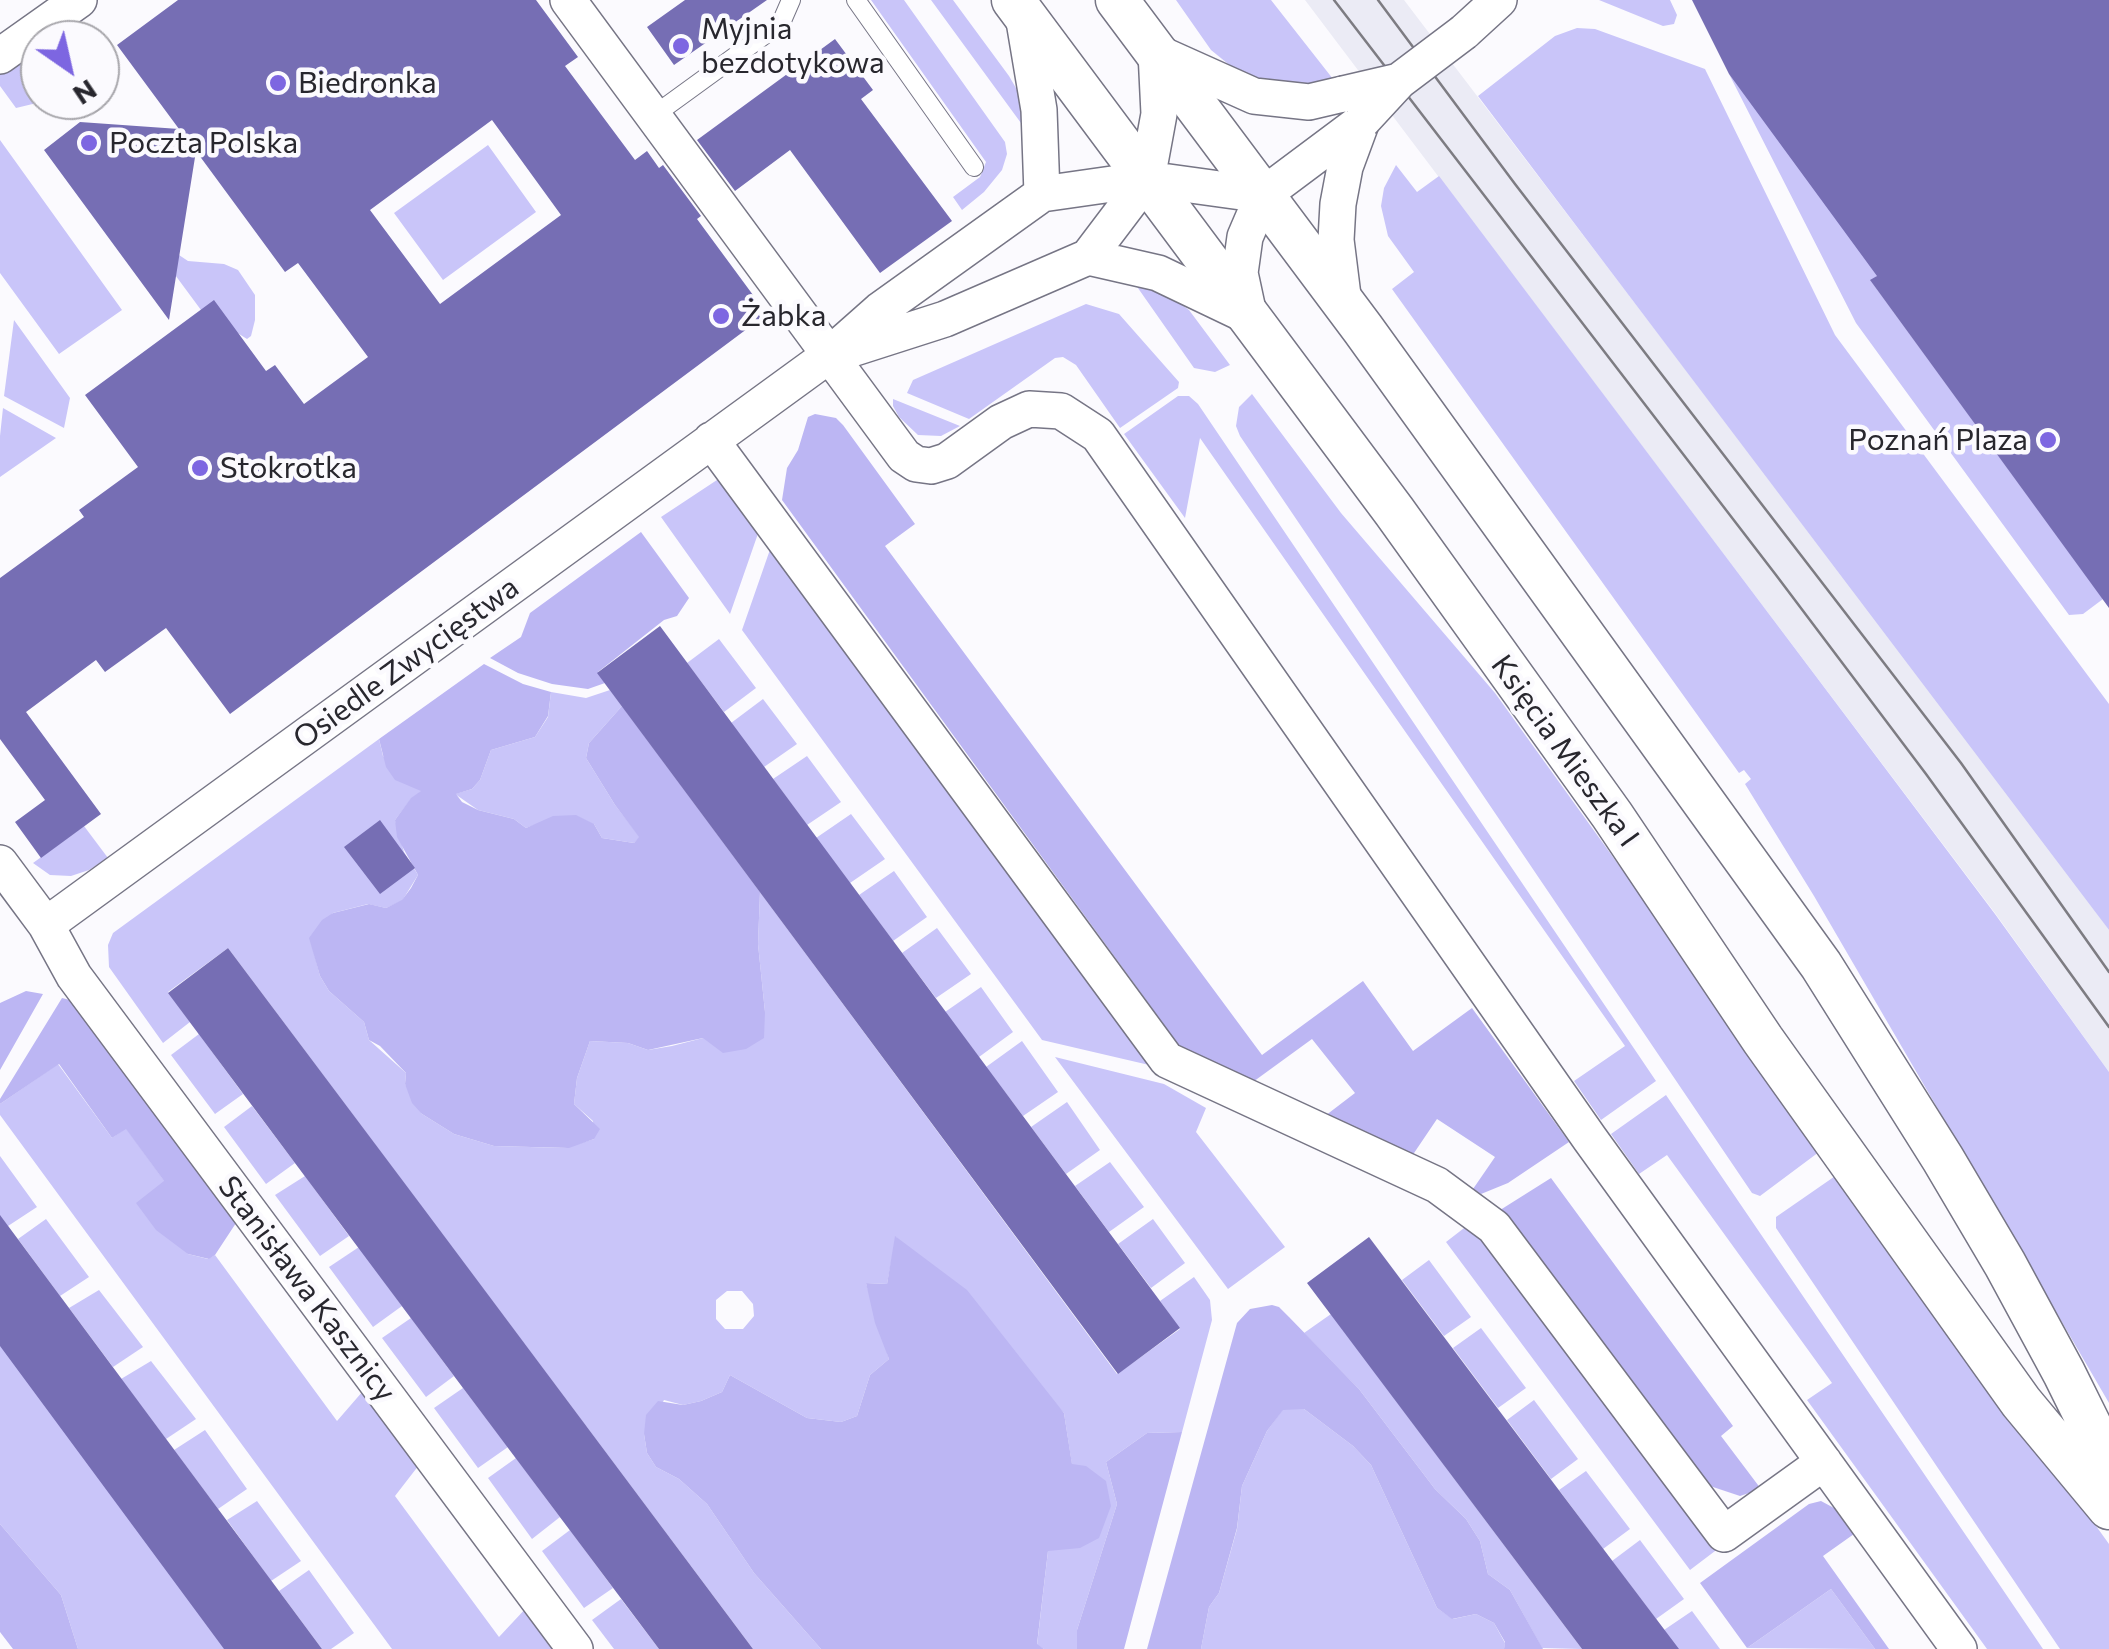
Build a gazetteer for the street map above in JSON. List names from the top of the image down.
{
  "streets": {
    "street": ["Osiedle Zwycięstwa", "Księcia Mieszka I", "Stanisława Kasznicy"]
  },
  "crossings": [
    ["Osiedle Zwycięstwa", "Stanisława Kasznicy"]
  ],
  "places": [
    "Myjnia bezdotykowa",
    "Biedronka",
    "Poczta Polska",
    "Żabka",
    "Poznań Plaza",
    "Stokrotka"
  ],
  "north": "bottom right"
}
